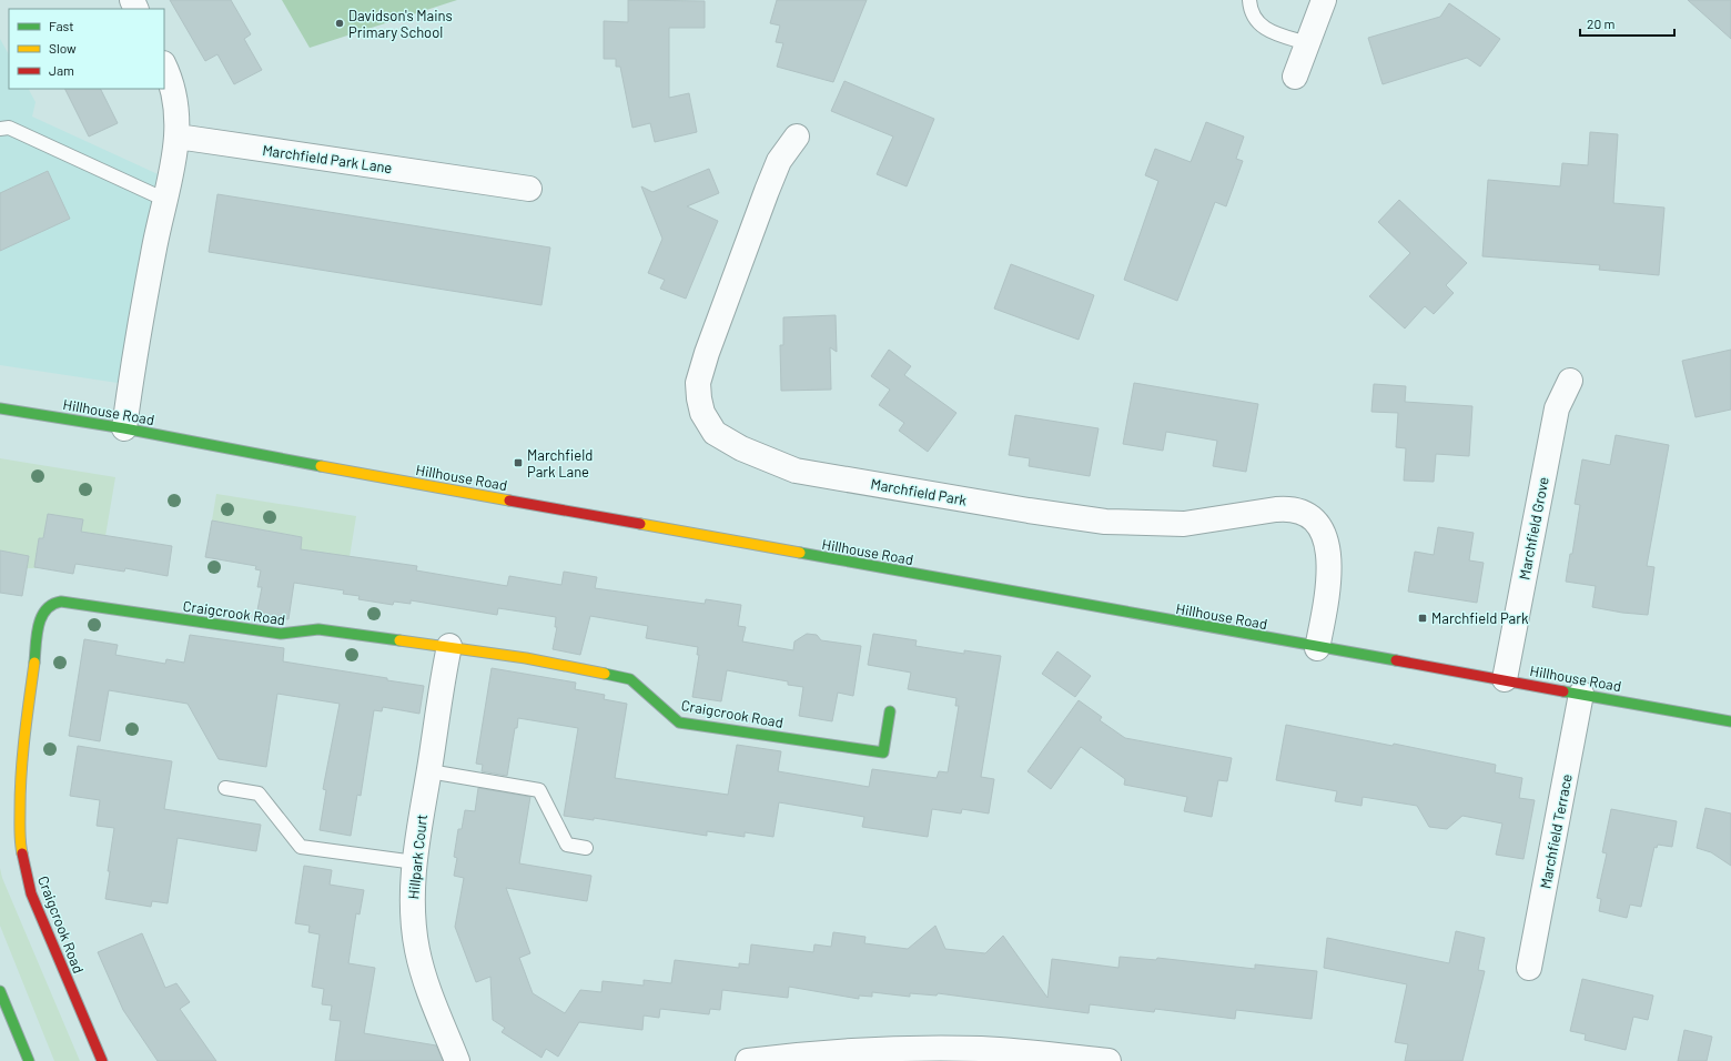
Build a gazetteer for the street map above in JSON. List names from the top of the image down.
{
  "streets": {
    "main road": ["Hillhouse Road", "Craigcrook Road"],
    "street": [
      "Marchfield Park Lane",
      "Marchfield Park",
      "Marchfield Grove",
      "Marchfield Terrace",
      "Hillpark Court"
    ]
  },
  "crossings": [
    ["Hillhouse Road", "Marchfield Park"],
    ["Hillhouse Road", "Marchfield Grove"],
    ["Hillhouse Road", "Marchfield Terrace"],
    ["Craigcrook Road", "Hillpark Court"]
  ],
  "places": {
    "other": ["Davidson's Mains Primary School"],
    "transit": ["Marchfield Park Lane", "Marchfield Park"]
  },
  "legend": ["Fast", "Slow", "Jam"],
  "scale_bar": "20 m"
}
